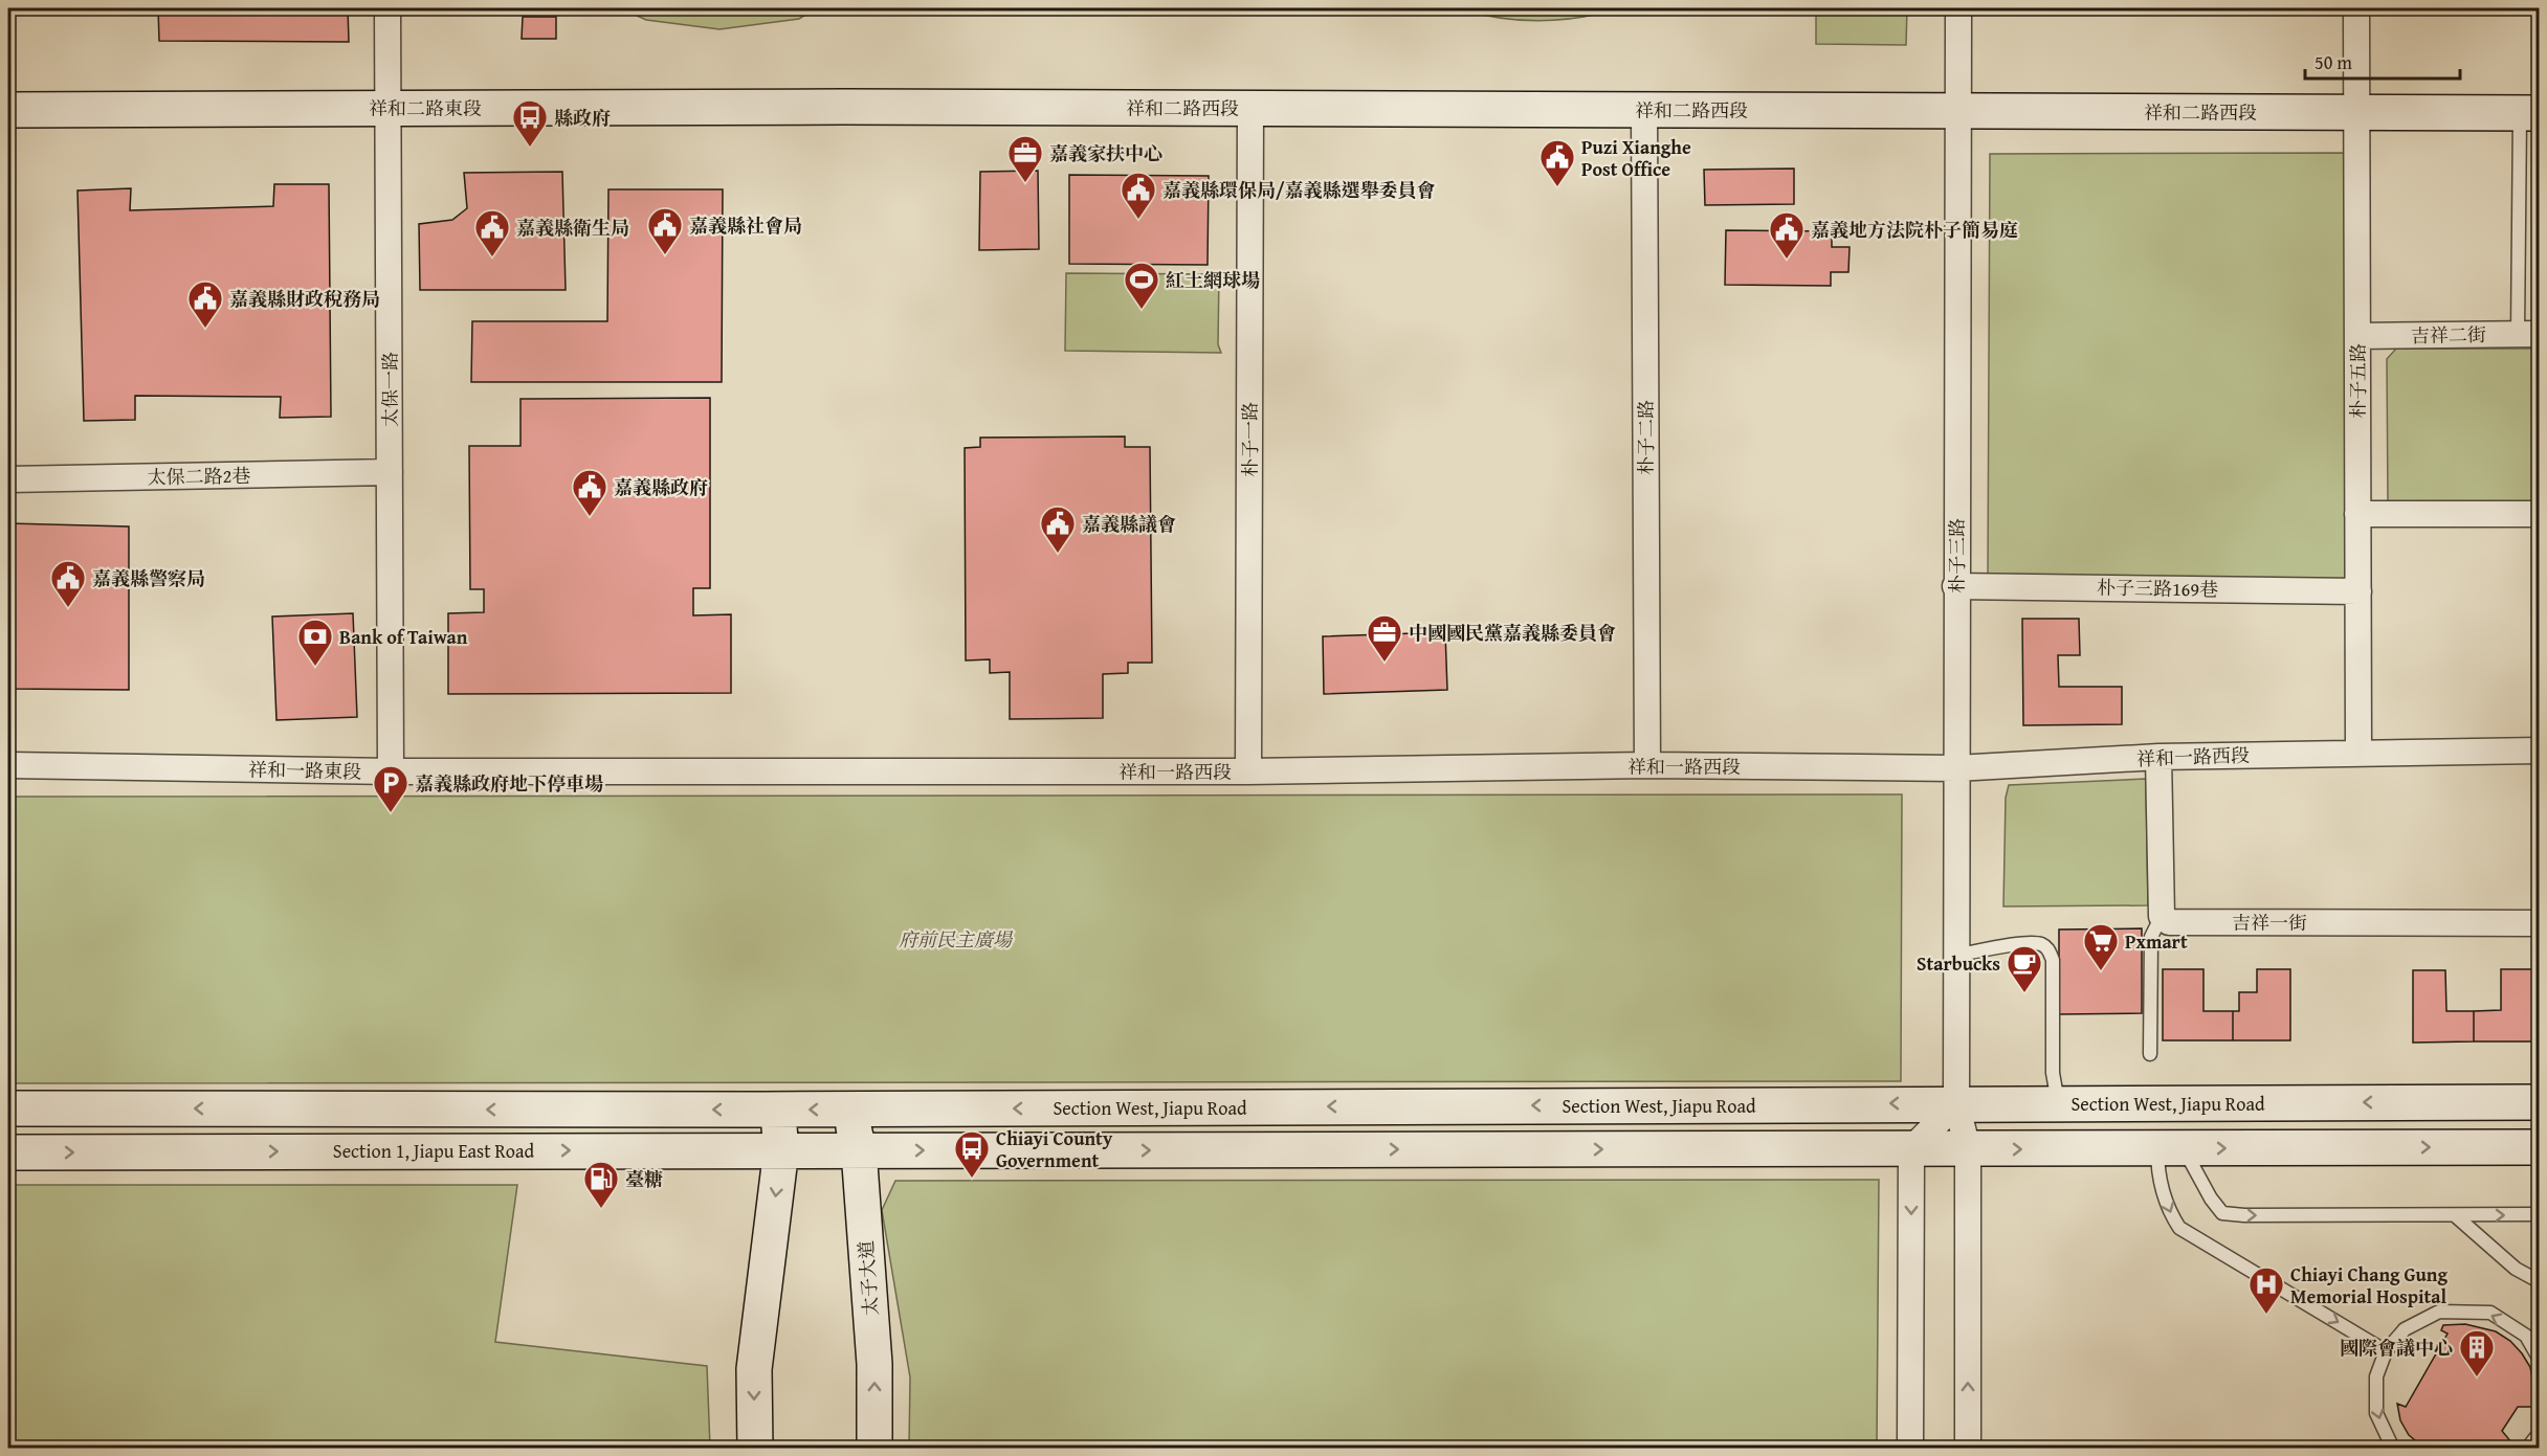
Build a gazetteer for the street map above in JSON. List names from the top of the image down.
{
  "streets": {
    "main road": [
      "祥和二路東段",
      "祥和二路西段",
      "Section West, Jiapu Road",
      "Section 1, Jiapu East Road",
      "太子大道"
    ],
    "street": [
      "吉祥二街",
      "朴子五路",
      "太保一路",
      "朴子二路",
      "朴子一路",
      "太保二路2巷",
      "朴子三路",
      "朴子三路169巷",
      "祥和一路西段",
      "祥和一路東段",
      "吉祥一街"
    ]
  },
  "crossings": [
    ["祥和二路東段", "祥和二路西段"],
    ["祥和二路東段", "太保一路"],
    ["祥和二路西段", "朴子五路"],
    ["祥和二路西段", "朴子二路"],
    ["祥和二路西段", "朴子一路"],
    ["祥和二路西段", "朴子三路"],
    ["吉祥二街", "朴子五路"],
    ["朴子五路", "朴子三路169巷"],
    ["朴子五路", "祥和一路西段"],
    ["太保一路", "太保二路2巷"],
    ["太保一路", "祥和一路東段"],
    ["朴子二路", "祥和一路西段"],
    ["朴子一路", "祥和一路西段"],
    ["朴子三路", "朴子三路169巷"],
    ["朴子三路", "祥和一路西段"],
    ["朴子三路", "Section West, Jiapu Road"],
    ["祥和一路西段", "祥和一路東段"],
    ["Section West, Jiapu Road", "太子大道"],
    ["Section 1, Jiapu East Road", "太子大道"]
  ],
  "parks": ["府前民主廣場"],
  "places": {
    "bus stop": ["縣政府", "Chiayi County Government"],
    "office": ["嘉義家扶中心", "中國國民黨嘉義縣委員會"],
    "public building": [
      "Puzi Xianghe Post Office",
      "嘉義縣環保局/嘉義縣選舉委員會",
      "嘉義縣社會局",
      "嘉義縣衛生局",
      "嘉義地方法院朴子簡易庭",
      "嘉義縣財政稅務局",
      "嘉義縣政府",
      "嘉義縣議會",
      "嘉義縣警察局"
    ],
    "sports": ["紅土網球場"],
    "bank": ["Bank of Taiwan"],
    "parking": ["嘉義縣政府地下停車場"],
    "supermarket": ["Pxmart"],
    "cafe": ["Starbucks"],
    "fuel station": ["臺糖"],
    "hospital": ["Chiayi Chang Gung Memorial Hospital"],
    "building": ["國際會議中心"]
  },
  "scale_bar": "50 m"
}
